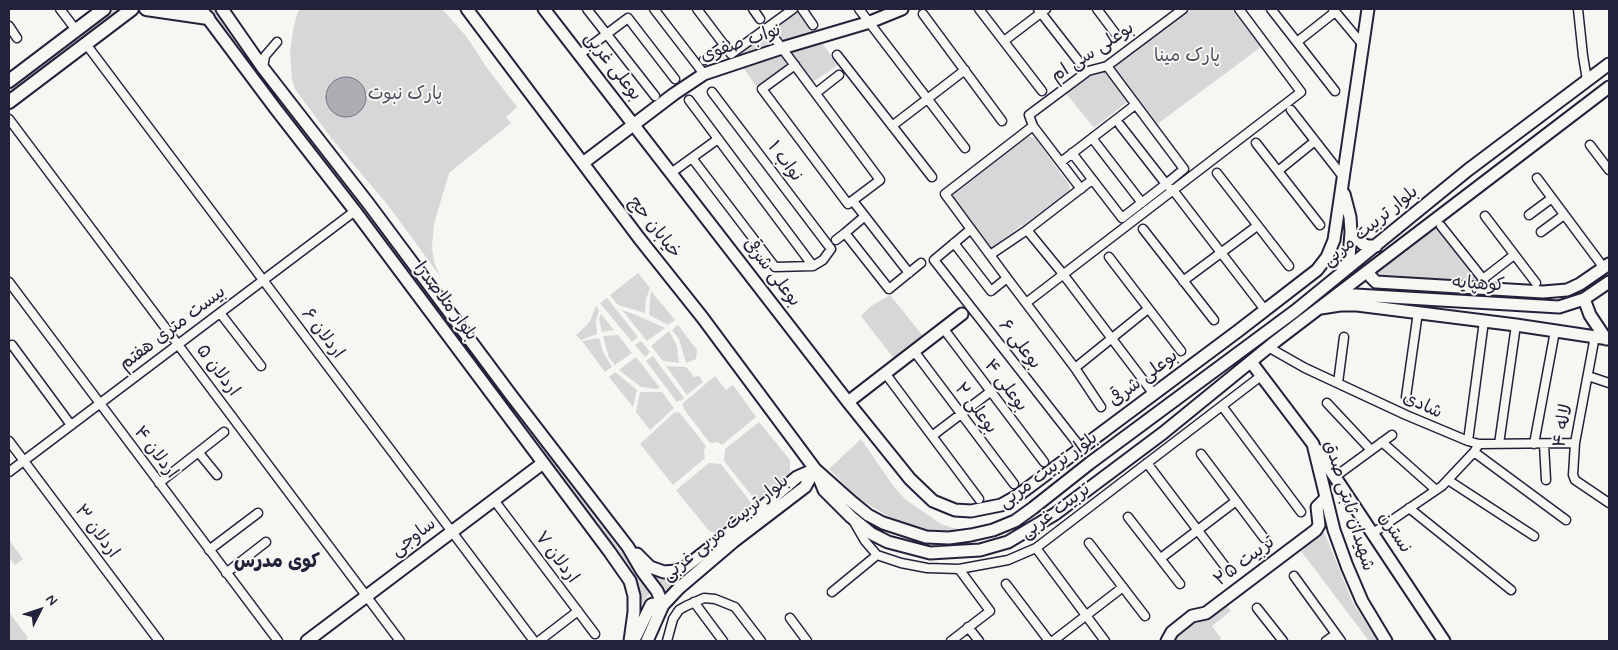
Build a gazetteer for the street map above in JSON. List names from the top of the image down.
{
  "streets": {
    "main road": [
      "نواب صفوی",
      "بوعلی غربی",
      "بلوار تربیت مربی",
      "خیابان حج",
      "بوعلی شرقی",
      "کوهپایه",
      "بلوار ملاصدرا",
      "شهیدان ثابتی صدق",
      "بلوار تربیت مربی غربی",
      "نسترن",
      "ساوجی",
      "تربیت ۲۵"
    ],
    "street": [
      "بوعلی سی ام",
      "نواب ۱",
      "بیست متری هفتم",
      "اردلان ۶",
      "بوعلی ۶",
      "اردلان ۵",
      "بوعلی ۴",
      "شادی",
      "بوعلی ۲",
      "لاله ۴",
      "اردلان ۴",
      "تربیت غربی",
      "اردلان ۳",
      "اردلان ۷"
    ]
  },
  "crossings": [
    ["نواب صفوی", "بوعلی غربی"],
    ["نواب صفوی", "خیابان حج"],
    ["نواب صفوی", "بوعلی شرقی"],
    ["بوعلی غربی", "بوعلی شرقی"],
    ["بلوار تربیت مربی", "خیابان حج"],
    ["بلوار تربیت مربی", "کوهپایه"],
    ["بلوار تربیت مربی", "شادی"],
    ["بلوار تربیت مربی", "شهیدان ثابتی صدق"],
    ["بلوار تربیت مربی", "بلوار تربیت مربی غربی"],
    ["خیابان حج", "بلوار تربیت مربی غربی"],
    ["بوعلی شرقی", "بوعلی ۶"],
    ["بلوار ملاصدرا", "بیست متری هفتم"],
    ["بلوار ملاصدرا", "بلوار تربیت مربی غربی"],
    ["بلوار ملاصدرا", "ساوجی"],
    ["بیست متری هفتم", "اردلان ۶"],
    ["بیست متری هفتم", "اردلان ۵"],
    ["بیست متری هفتم", "اردلان ۴"],
    ["بیست متری هفتم", "اردلان ۳"],
    ["اردلان ۶", "ساوجی"],
    ["اردلان ۵", "ساوجی"],
    ["شادی", "لاله ۴"],
    ["شهیدان ثابتی صدق", "تربیت غربی"],
    ["شهیدان ثابتی صدق", "نسترن"],
    ["شهیدان ثابتی صدق", "تربیت ۲۵"],
    ["ساوجی", "اردلان ۷"]
  ],
  "districts": ["کوی مدرس"],
  "parks": ["پارک مینا", "پارک نبوت"],
  "north": "top right"
}
